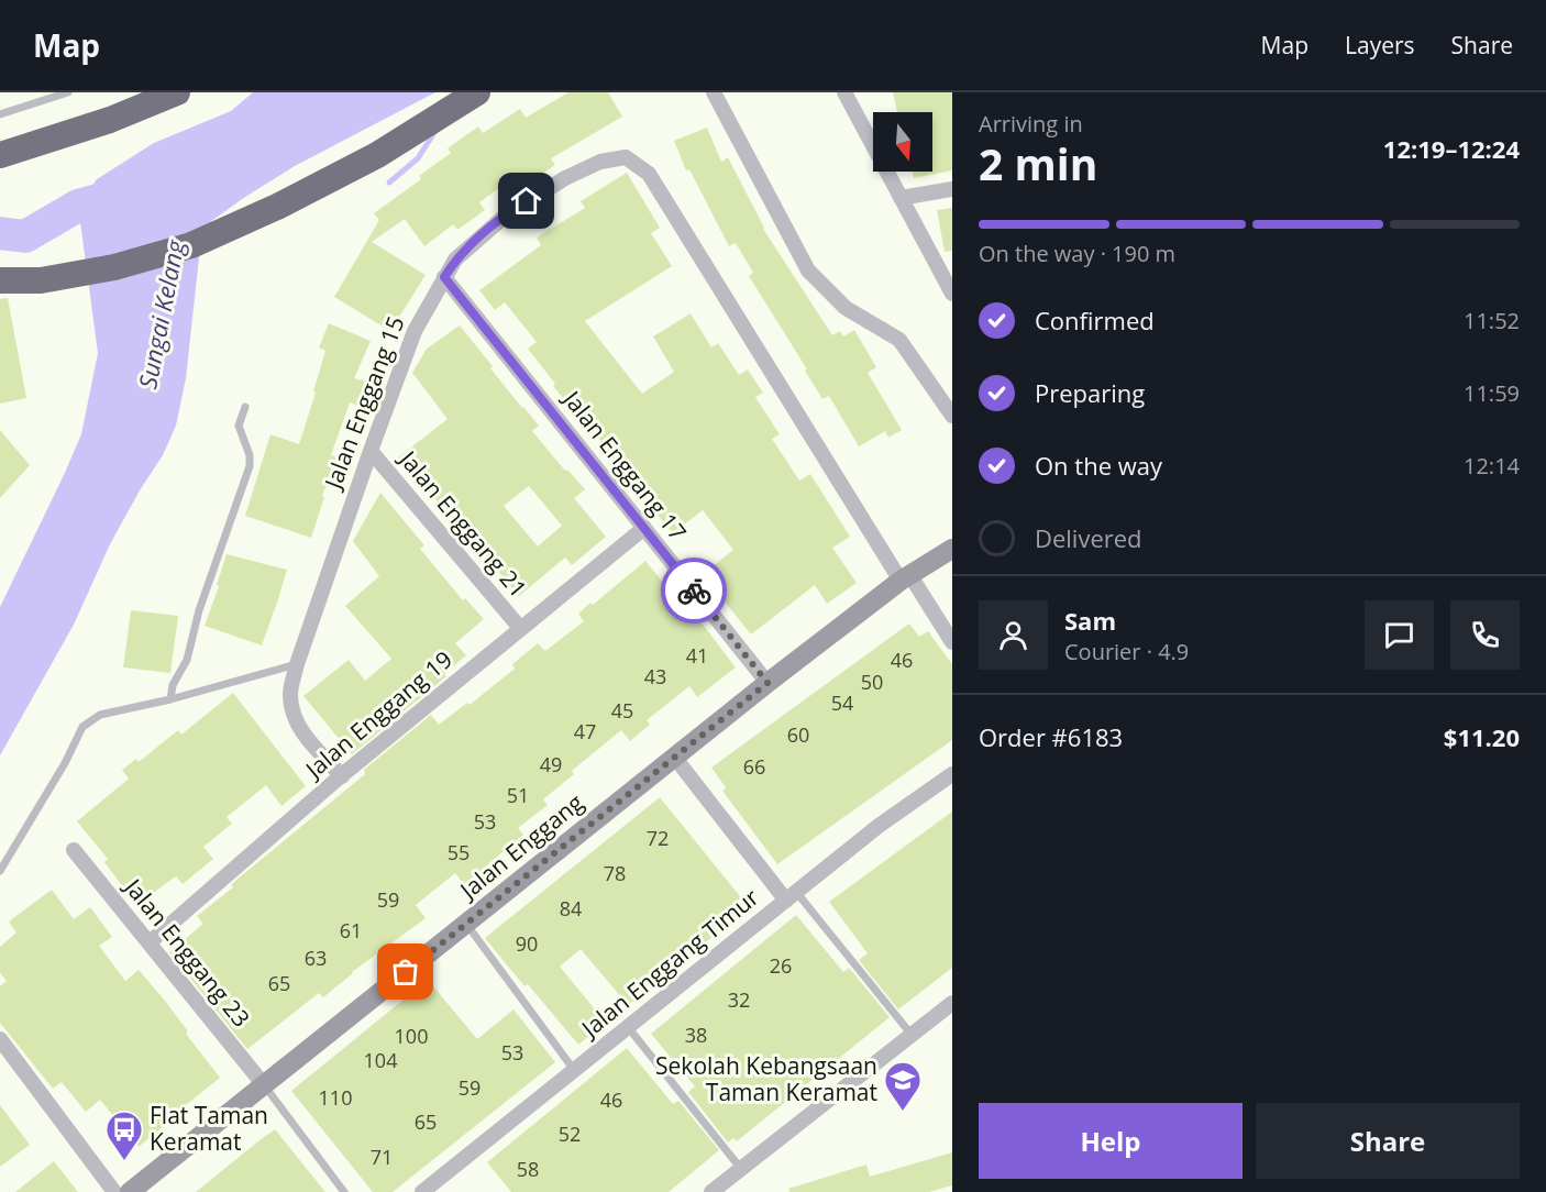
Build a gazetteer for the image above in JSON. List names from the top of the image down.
{
  "streets": {
    "main road": ["Jalan Enggang"],
    "street": [
      "Jalan Enggang 15",
      "Jalan Enggang 17",
      "Jalan Enggang 21",
      "Jalan Enggang 19",
      "Jalan Enggang 23",
      "Jalan Enggang Timur"
    ]
  },
  "crossings": [
    ["Jalan Enggang 15", "Jalan Enggang 17"],
    ["Jalan Enggang 15", "Jalan Enggang 21"],
    ["Jalan Enggang 15", "Jalan Enggang 19"],
    ["Jalan Enggang 15", "Jalan Enggang"],
    ["Jalan Enggang 17", "Jalan Enggang 19"],
    ["Jalan Enggang 17", "Jalan Enggang"],
    ["Jalan Enggang 21", "Jalan Enggang 19"],
    ["Jalan Enggang 19", "Jalan Enggang 23"],
    ["Jalan Enggang", "Jalan Enggang 23"]
  ],
  "water": ["Sungai Kelang"],
  "places": {
    "school or university": ["Sekolah Kebangsaan Taman Keramat"],
    "bus stop": ["Flat Taman Keramat"]
  },
  "house_numbers": [
    "41",
    "46",
    "43",
    "50",
    "54",
    "45",
    "47",
    "60",
    "49",
    "66",
    "51",
    "53",
    "72",
    "55",
    "78",
    "59",
    "84",
    "61",
    "90",
    "63",
    "26",
    "65",
    "32",
    "38",
    "100",
    "53",
    "104",
    "59",
    "110",
    "46",
    "65",
    "52",
    "71",
    "58"
  ],
  "north": "bottom",
  "page": {
    "header": "Map",
    "nav": ["Map", "Layers", "Share"],
    "heading": ["2 min", "Arriving in", "12:19–12:24"],
    "panel": [
      "Sam",
      "Courier · 4.9",
      "Order #6183",
      "$11.20"
    ],
    "bar": "On the way · 190 m",
    "list": [
      ["Confirmed", "11:52"],
      ["Preparing", "11:59"],
      ["On the way", "12:14"],
      "Delivered"
    ],
    "buttons": ["Help", "Share"]
  }
}
